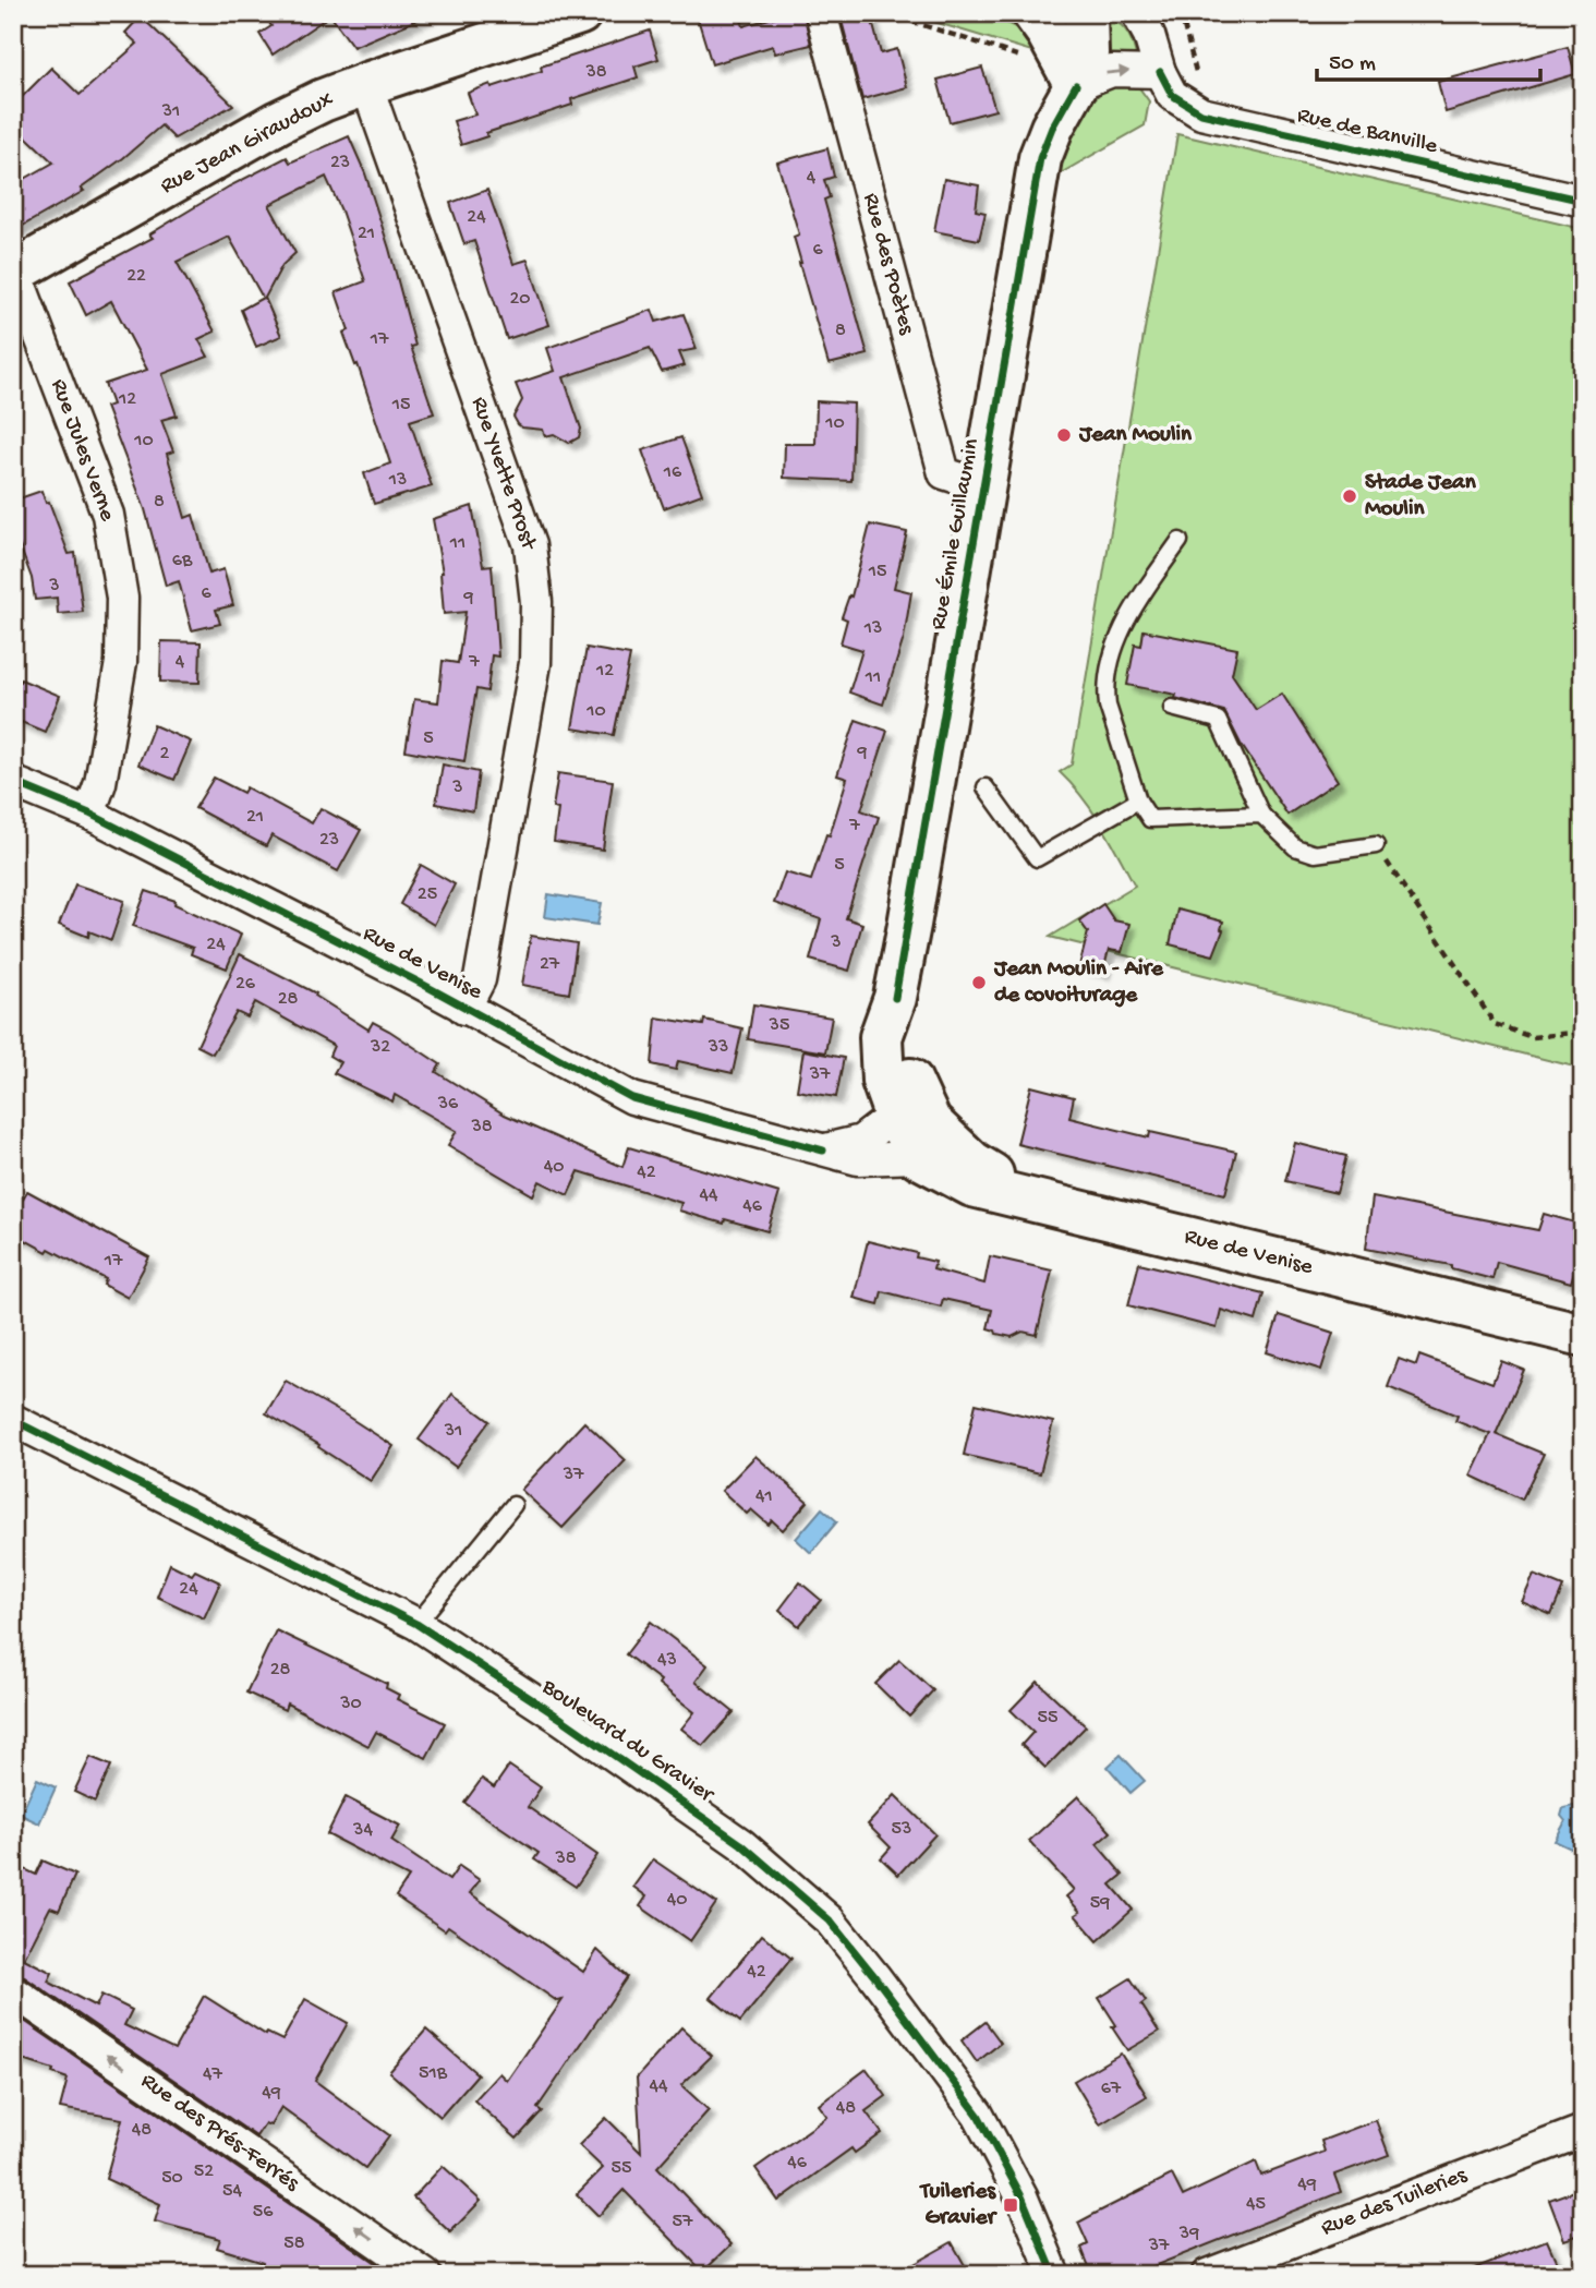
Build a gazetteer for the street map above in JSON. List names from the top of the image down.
{
  "streets": {
    "main road": ["Rue Jean Giraudoux", "Rue Émile Guillaumin", "Rue de Venise"],
    "street": [
      "Rue de Banville",
      "Rue des Poètes",
      "Rue Jules Verne",
      "Rue Yvette Prost",
      "Boulevard du Gravier",
      "Rue des Prés-Ferrés",
      "Rue des Tuileries"
    ]
  },
  "crossings": [
    ["Rue Jean Giraudoux", "Rue Jules Verne"],
    ["Rue Jean Giraudoux", "Rue Yvette Prost"],
    ["Rue des Poètes", "Rue Émile Guillaumin"],
    ["Rue Jules Verne", "Rue de Venise"],
    ["Rue Yvette Prost", "Rue de Venise"],
    ["Rue Émile Guillaumin", "Rue de Venise"]
  ],
  "one_way": ["Rue des Prés-Ferrés"],
  "places": {
    "other": ["Jean Moulin", "Stade Jean Moulin", "Jean Moulin - Aire de covoiturage"],
    "transit": ["Tuileries Gravier"]
  },
  "house_numbers": [
    "38",
    "31",
    "23",
    "4",
    "24",
    "21",
    "6",
    "22",
    "20",
    "8",
    "17",
    "12",
    "15",
    "10",
    "10",
    "16",
    "13",
    "8",
    "11",
    "6B",
    "15",
    "3",
    "6",
    "9",
    "13",
    "4",
    "7",
    "12",
    "11",
    "10",
    "5",
    "9",
    "2",
    "3",
    "21",
    "7",
    "23",
    "5",
    "25",
    "3",
    "24",
    "27",
    "26",
    "28",
    "35",
    "32",
    "33",
    "37",
    "36",
    "38",
    "40",
    "42",
    "44",
    "46",
    "17",
    "31",
    "37",
    "41",
    "24",
    "43",
    "28",
    "30",
    "55",
    "53",
    "34",
    "38",
    "40",
    "59",
    "42",
    "51B",
    "47",
    "44",
    "67",
    "49",
    "48",
    "48",
    "46",
    "55",
    "52",
    "50",
    "49",
    "54",
    "45",
    "56",
    "57",
    "39",
    "58",
    "37"
  ],
  "scale_bar": "50 m"
}
